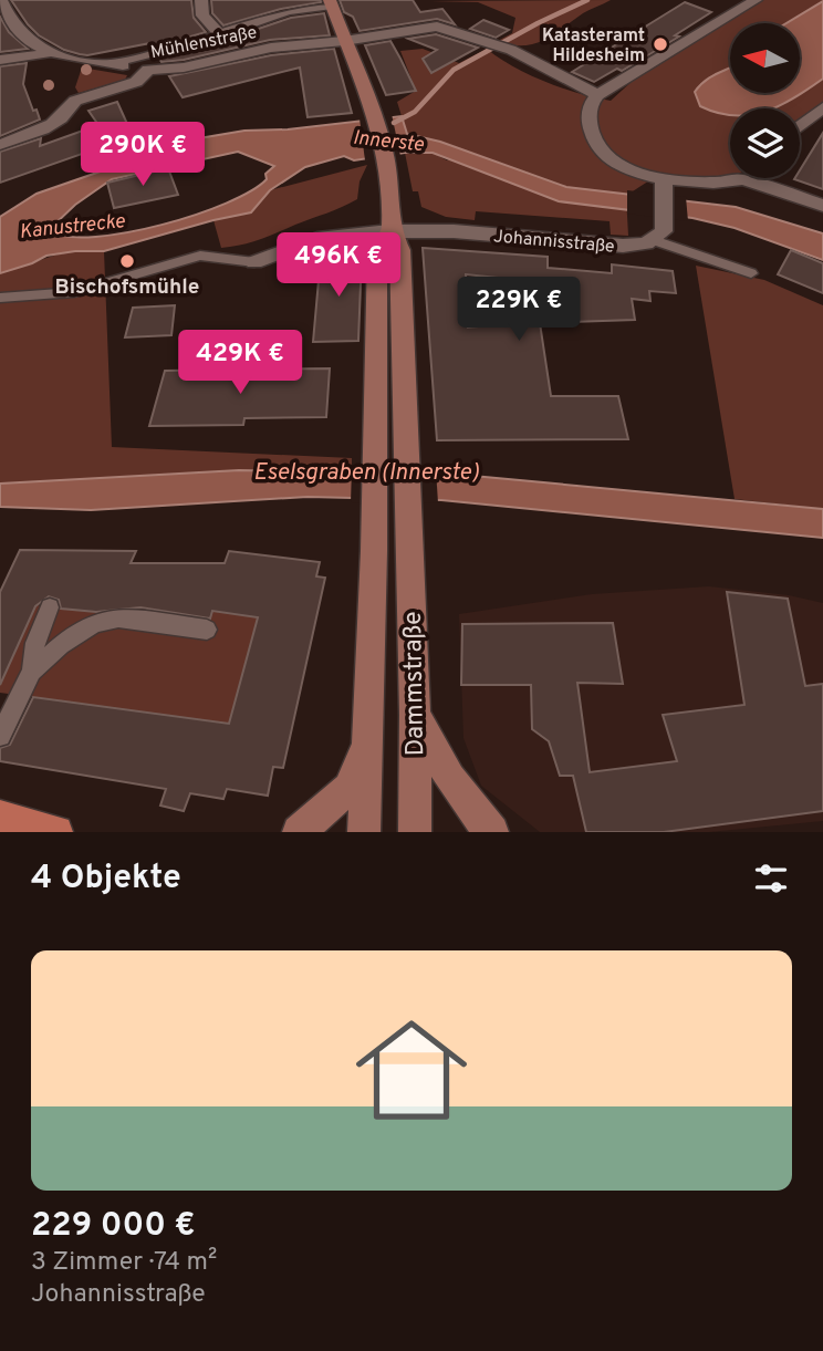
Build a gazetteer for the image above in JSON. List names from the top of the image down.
{
  "streets": {
    "street": ["Mühlenstraße", "Johannisstraße", "Dammstraße"]
  },
  "crossings": [
    ["Johannisstraße", "Dammstraße"]
  ],
  "water": ["Innerste", "Kanustrecke", "Eselsgraben (Innerste)"],
  "places": ["Katasteramt Hildesheim", "Bischofsmühle"],
  "north": "left",
  "page": {
    "price": [
      "290K €",
      "496K €",
      "229K €",
      "429K €"
    ],
    "heading": "4 Objekte",
    "list": [
      {
        "name": "229 000 €",
        "note": "3 Zimmer · 74 m² · Johannisstraße"
      }
    ]
  }
}
